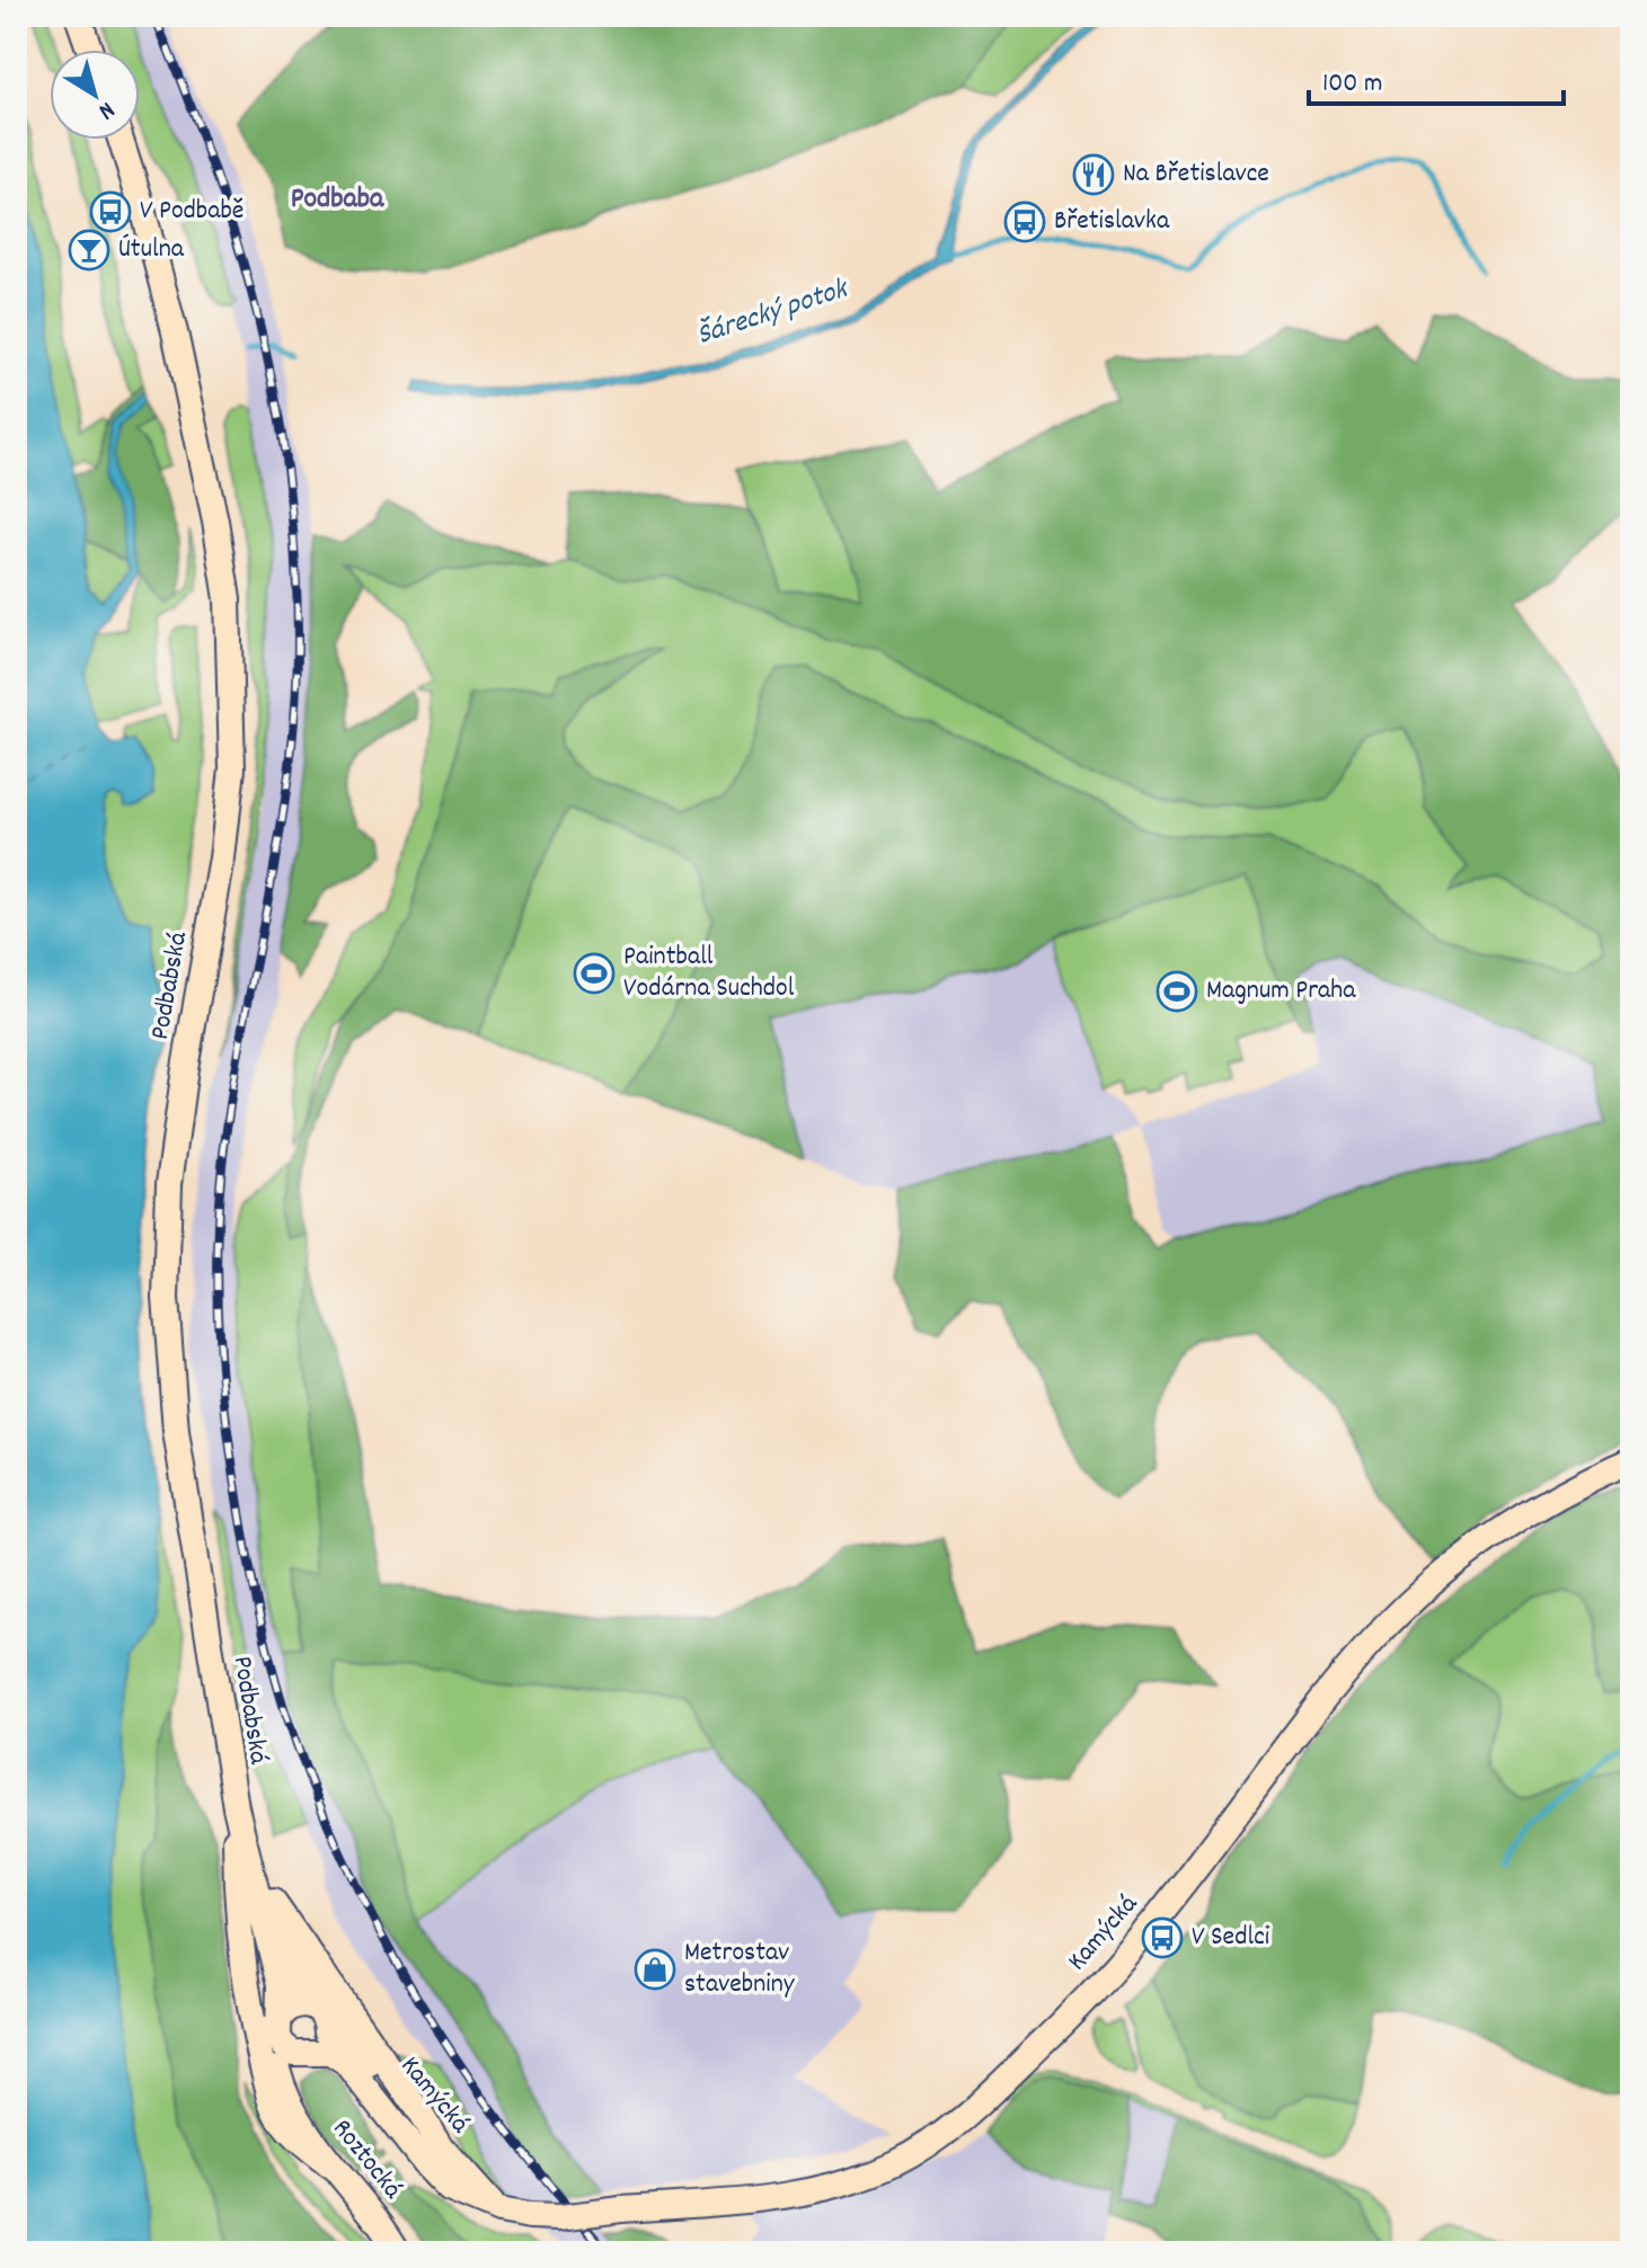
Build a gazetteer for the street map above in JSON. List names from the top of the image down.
{
  "streets": {
    "main road": ["Podbabská", "Kamýcká", "Roztocká"]
  },
  "crossings": [
    ["Podbabská", "Kamýcká"],
    ["Podbabská", "Roztocká"],
    ["Kamýcká", "Roztocká"]
  ],
  "districts": ["Podbaba"],
  "water": ["Šárecký potok"],
  "places": {
    "restaurant": ["Na Břetislavce"],
    "bus stop": ["V Podbabě", "Břetislavka", "V Sedlci"],
    "bar": ["Útulna"],
    "sports": ["Paintball Vodárna Suchdol", "Magnum Praha"],
    "shop": ["Metrostav stavebniny"]
  },
  "scale_bar": "100 m",
  "north": "bottom right"
}
